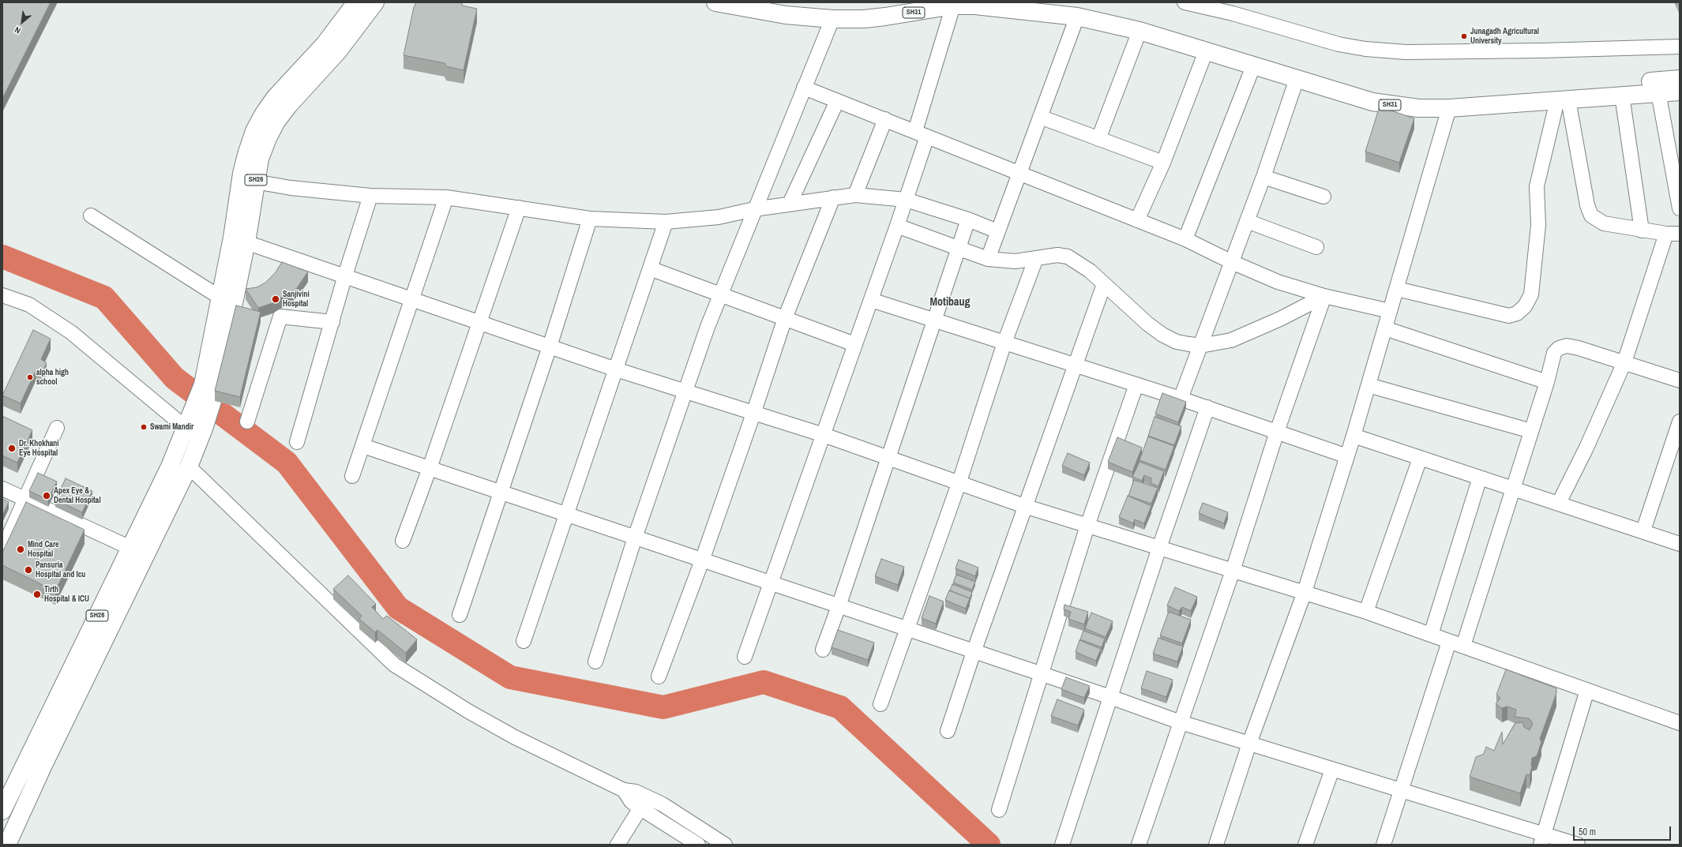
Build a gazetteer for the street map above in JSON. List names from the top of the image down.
{
  "streets": {
    "main road": ["SH31", "SH26"]
  },
  "districts": ["Motibaug"],
  "places": [
    "Junagadh Agricultural University",
    "Sanjivini Hospital",
    "alpha high school",
    "Swami Mandir",
    "Dr. Khokhani Eye Hospital",
    "Apex Eye & Dental Hospital",
    "Mind Care Hospital",
    "Pansuria Hospital and Icu",
    "Tirth Hospital & ICU"
  ],
  "scale_bar": "50 m",
  "north": "bottom left"
}
